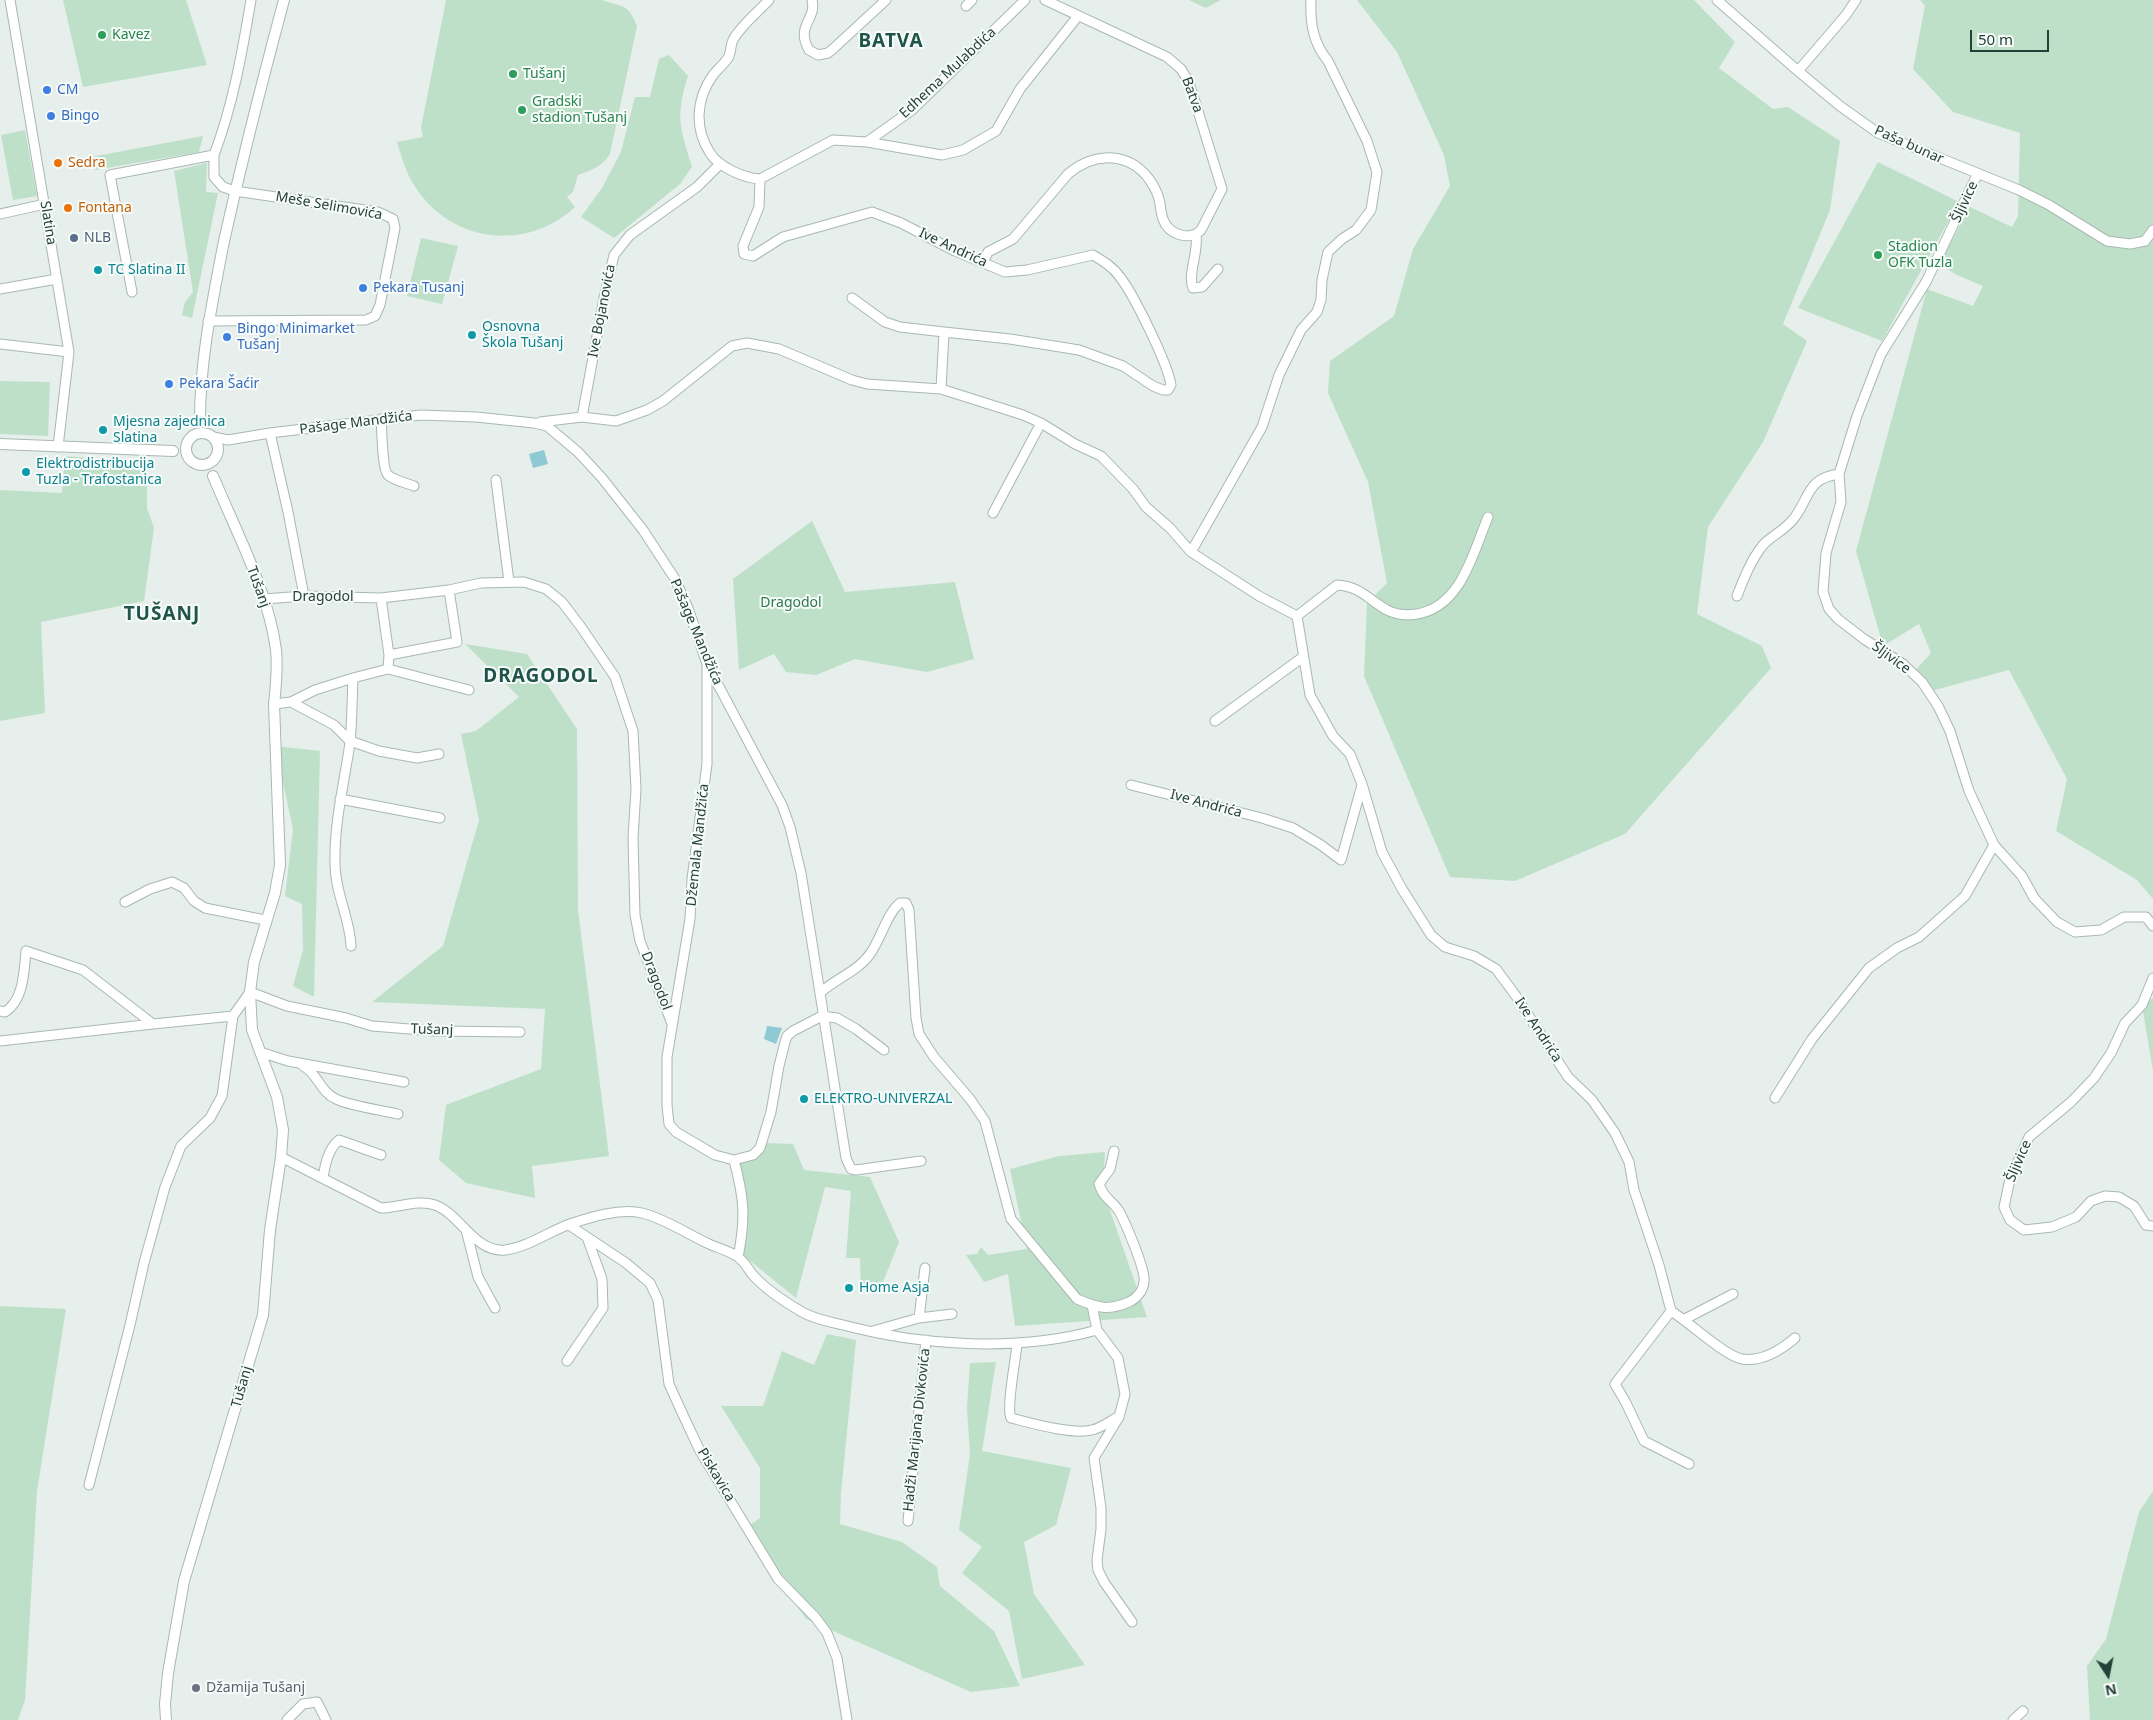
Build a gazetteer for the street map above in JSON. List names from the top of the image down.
{
  "streets": {
    "street": [
      "Edhema Mulabdića",
      "Batva",
      "Paša bunar",
      "Šljivice",
      "Meše Selimovića",
      "Slatina",
      "Ive Andrića",
      "Ive Bojanovića",
      "Pašage Mandžića",
      "Tušanj",
      "Dragodol",
      "Džemala Mandžića",
      "Hadži Marijana Divkovića",
      "Piskavica"
    ]
  },
  "crossings": [
    ["Paša bunar", "Šljivice"],
    ["Pašage Mandžića", "Džemala Mandžića"],
    ["Tušanj", "Dragodol"],
    ["Tušanj", "Hadži Marijana Divkovića"],
    ["Dragodol", "Džemala Mandžića"],
    ["Hadži Marijana Divkovića", "Piskavica"]
  ],
  "districts": ["BATVA", "TUŠANJ", "DRAGODOL"],
  "parks": ["Dragodol"],
  "places": [
    "Kavez",
    "Tušanj",
    "CM",
    "Gradski stadion Tušanj",
    "Bingo",
    "Sedra",
    "Fontana",
    "NLB",
    "Stadion OFK Tuzla",
    "TC Slatina II",
    "Pekara Tusanj",
    "Osnovna Škola Tušanj",
    "Bingo Minimarket Tušanj",
    "Pekara Šaćir",
    "Mjesna zajednica Slatina",
    "Elektrodistribucija Tuzla - Trafostanica",
    "ELEKTRO-UNIVERZAL",
    "Home Asja",
    "Džamija Tušanj"
  ],
  "scale_bar": "50 m",
  "north": "bottom"
}
